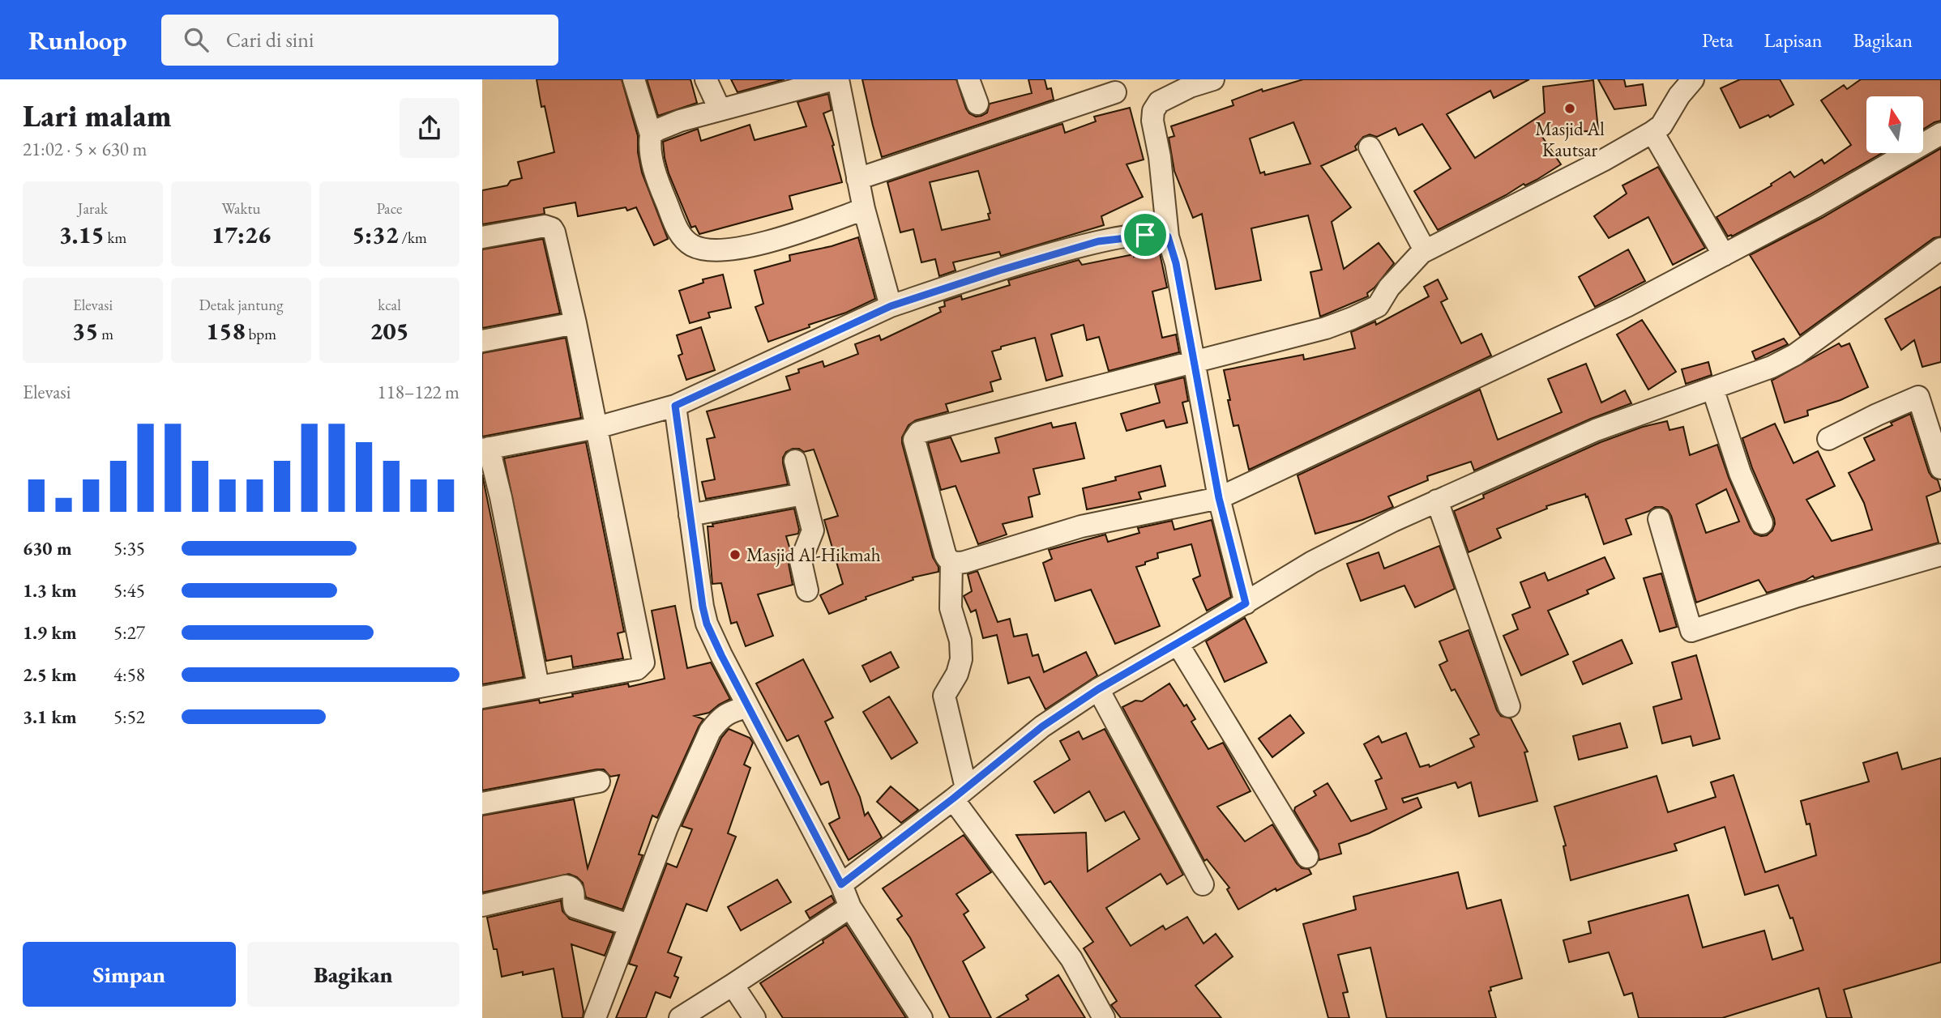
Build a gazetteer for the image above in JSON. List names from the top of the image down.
{
  "places": ["Masjid Al Kautsar", "Masjid Al-Hikmah"],
  "north": "top",
  "page": {
    "header": "Runloop",
    "search": "Cari di sini",
    "nav": ["Peta", "Lapisan", "Bagikan"],
    "heading": ["Lari malam", "21:02 · 5 × 630 m"],
    "stats": [
      ["Jarak", "3.15 km"],
      ["Waktu", "17:26"],
      ["Pace", "5:32 /km"],
      ["Elevasi", "35 m"],
      ["Detak jantung", "158 bpm"],
      ["kcal", "205"]
    ],
    "chart": ["Elevasi", "118–122 m"],
    "list": [
      {
        "name": "630 m",
        "note": "5:35"
      },
      {
        "name": "1.3 km",
        "note": "5:45"
      },
      {
        "name": "1.9 km",
        "note": "5:27"
      },
      {
        "name": "2.5 km",
        "note": "4:58"
      },
      {
        "name": "3.1 km",
        "note": "5:52"
      }
    ],
    "buttons": ["Simpan", "Bagikan"]
  }
}
